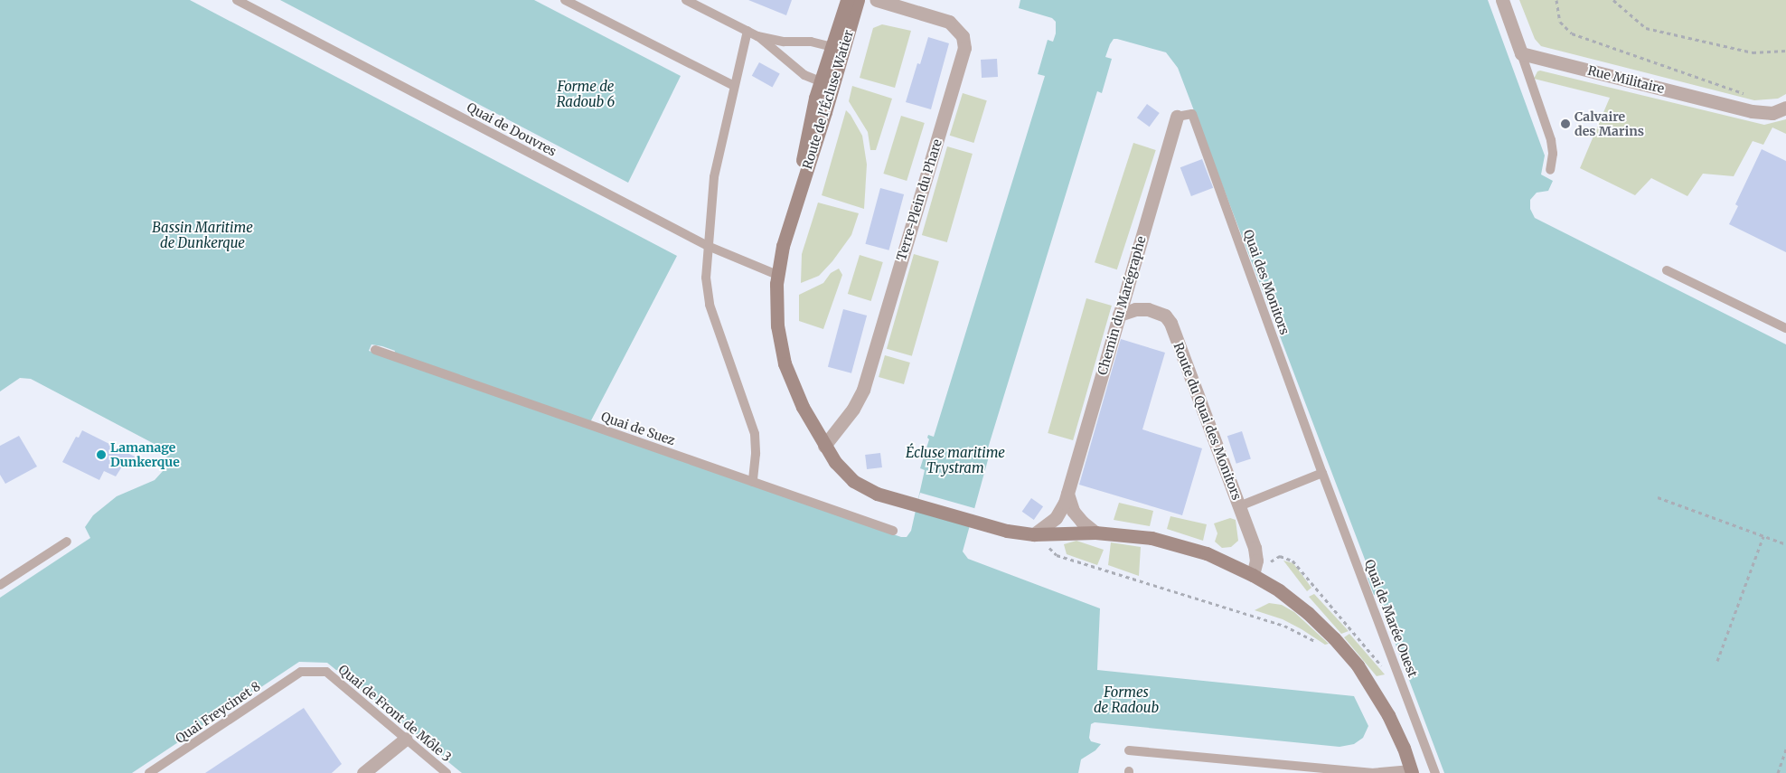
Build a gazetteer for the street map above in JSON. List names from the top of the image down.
{
  "streets": {
    "street": [
      "Rue Militaire",
      "Route de l'Écluse Watier",
      "Terre-Plein du Phare",
      "Chemin du Marégraphe",
      "Route du Quai des Monitors"
    ],
    "lane": [
      "Quai de Douvres",
      "Quai des Monitors",
      "Quai de Suez",
      "Quai de Marée Ouest",
      "Quai Freycinet 8",
      "Quai de Front de Môle 3"
    ]
  },
  "crossings": [
    ["Route de l'Écluse Watier", "Quai de Douvres"],
    ["Route de l'Écluse Watier", "Terre-Plein du Phare"],
    ["Route de l'Écluse Watier", "Chemin du Marégraphe"],
    ["Route de l'Écluse Watier", "Route du Quai des Monitors"],
    ["Quai des Monitors", "Chemin du Marégraphe"],
    ["Quai des Monitors", "Quai de Marée Ouest"],
    ["Chemin du Marégraphe", "Route du Quai des Monitors"],
    ["Quai Freycinet 8", "Quai de Front de Môle 3"]
  ],
  "water": [
    "Forme de Radoub 6",
    "Bassin Maritime de Dunkerque",
    "Écluse maritime Trystram",
    "Formes de Radoub"
  ],
  "places": ["Calvaire des Marins", "Lamanage Dunkerque"]
}
